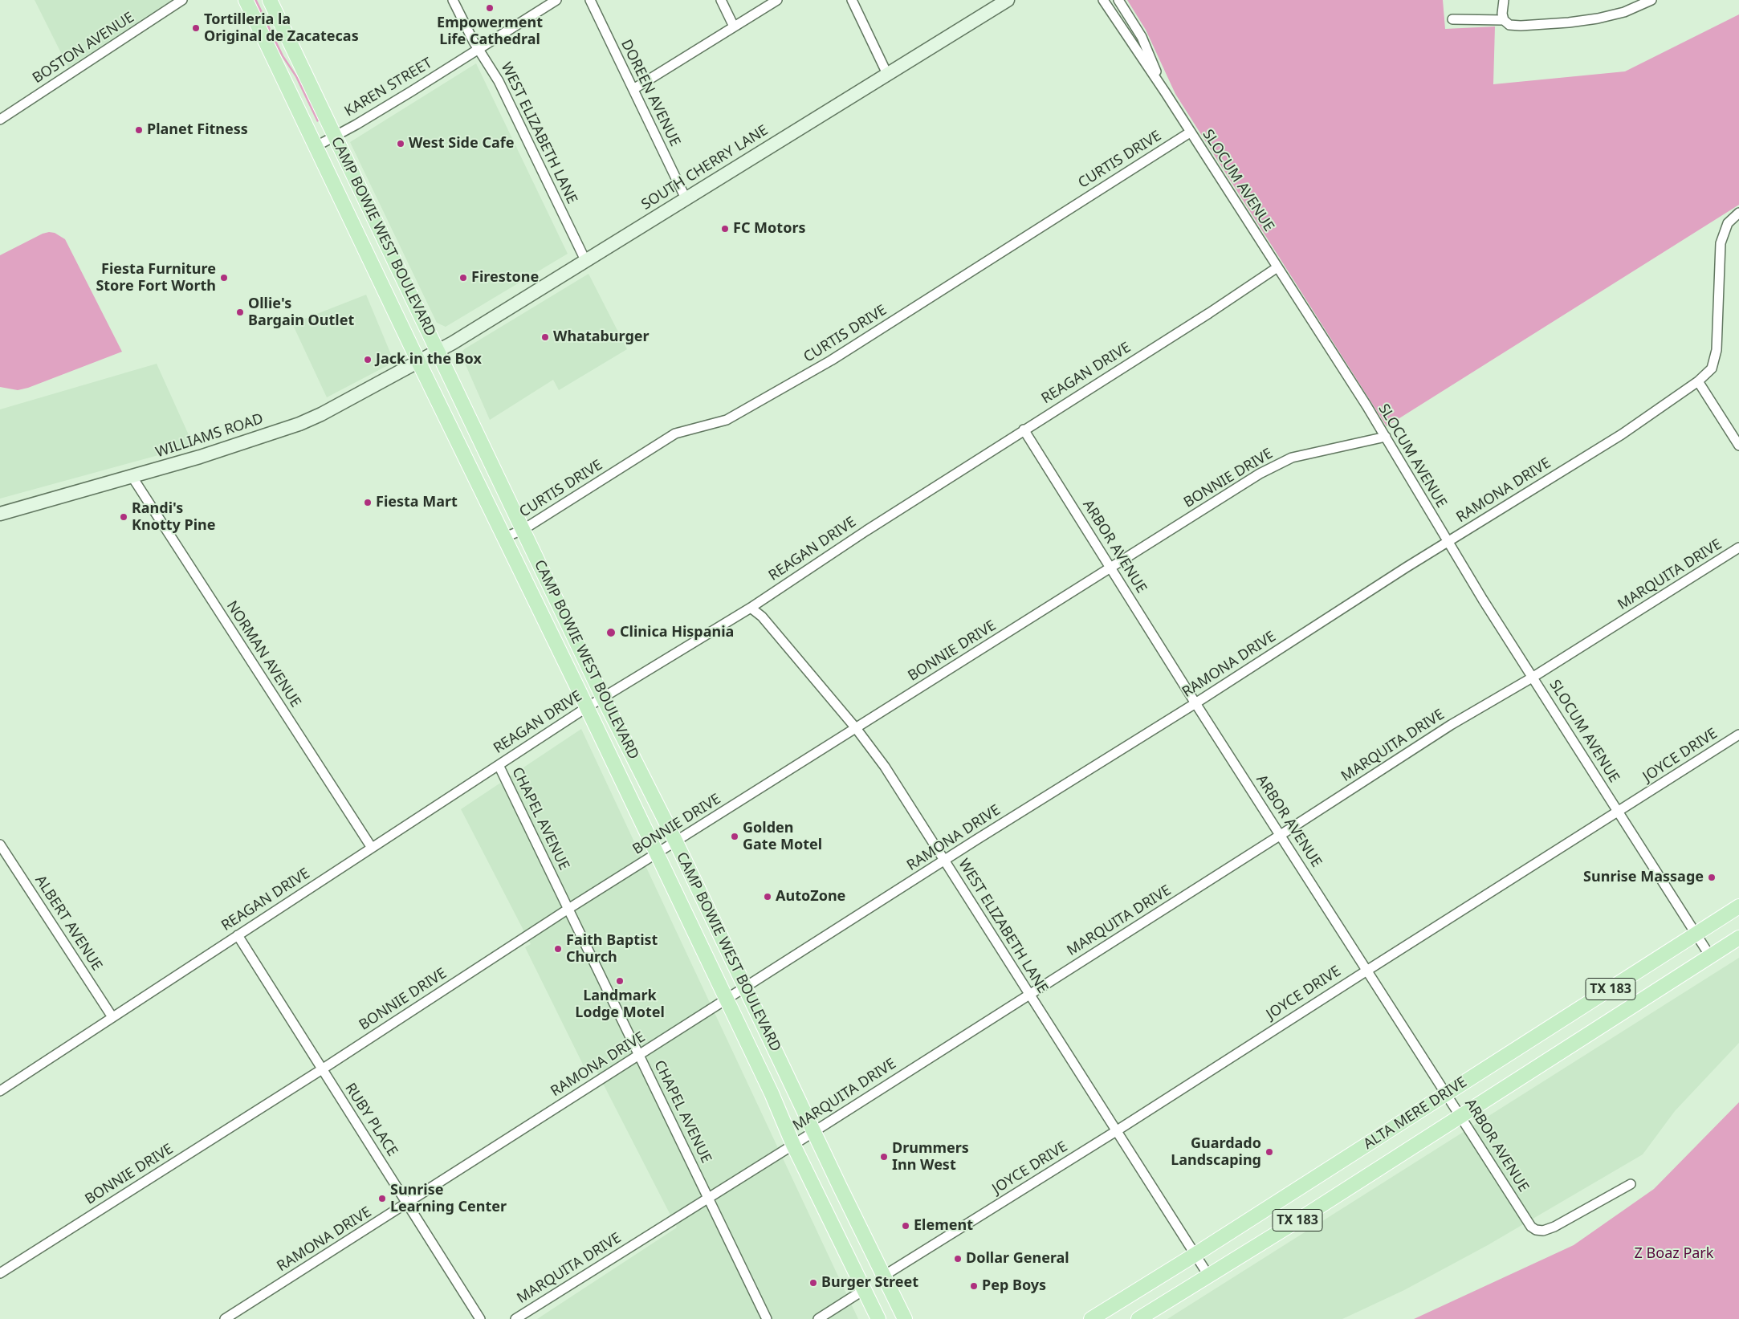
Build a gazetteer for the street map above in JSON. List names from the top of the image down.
{
  "streets": {
    "main road": ["CAMP BOWIE WEST BOULEVARD", "TX 183", "ALTA MERE DRIVE"],
    "street": [
      "BOSTON AVENUE",
      "KAREN STREET",
      "DOREEN AVENUE",
      "WEST ELIZABETH LANE",
      "CURTIS DRIVE",
      "SOUTH CHERRY LANE",
      "SLOCUM AVENUE",
      "REAGAN DRIVE",
      "WILLIAMS ROAD",
      "BONNIE DRIVE",
      "RAMONA DRIVE",
      "ARBOR AVENUE",
      "MARQUITA DRIVE",
      "NORMAN AVENUE",
      "JOYCE DRIVE",
      "CHAPEL AVENUE",
      "ALBERT AVENUE",
      "RUBY PLACE"
    ]
  },
  "crossings": [
    ["KAREN STREET", "WEST ELIZABETH LANE"],
    ["KAREN STREET", "CAMP BOWIE WEST BOULEVARD"],
    ["DOREEN AVENUE", "SOUTH CHERRY LANE"],
    ["WEST ELIZABETH LANE", "SOUTH CHERRY LANE"],
    ["WEST ELIZABETH LANE", "REAGAN DRIVE"],
    ["WEST ELIZABETH LANE", "BONNIE DRIVE"],
    ["WEST ELIZABETH LANE", "RAMONA DRIVE"],
    ["WEST ELIZABETH LANE", "MARQUITA DRIVE"],
    ["WEST ELIZABETH LANE", "JOYCE DRIVE"],
    ["WEST ELIZABETH LANE", "ALTA MERE DRIVE"],
    ["CURTIS DRIVE", "SLOCUM AVENUE"],
    ["CURTIS DRIVE", "CAMP BOWIE WEST BOULEVARD"],
    ["SOUTH CHERRY LANE", "CAMP BOWIE WEST BOULEVARD"],
    ["SOUTH CHERRY LANE", "WILLIAMS ROAD"],
    ["SLOCUM AVENUE", "REAGAN DRIVE"],
    ["SLOCUM AVENUE", "BONNIE DRIVE"],
    ["SLOCUM AVENUE", "RAMONA DRIVE"],
    ["SLOCUM AVENUE", "MARQUITA DRIVE"],
    ["SLOCUM AVENUE", "JOYCE DRIVE"],
    ["SLOCUM AVENUE", "ALTA MERE DRIVE"],
    ["CAMP BOWIE WEST BOULEVARD", "REAGAN DRIVE"],
    ["CAMP BOWIE WEST BOULEVARD", "WILLIAMS ROAD"],
    ["CAMP BOWIE WEST BOULEVARD", "BONNIE DRIVE"],
    ["CAMP BOWIE WEST BOULEVARD", "RAMONA DRIVE"],
    ["CAMP BOWIE WEST BOULEVARD", "MARQUITA DRIVE"],
    ["CAMP BOWIE WEST BOULEVARD", "JOYCE DRIVE"],
    ["REAGAN DRIVE", "ARBOR AVENUE"],
    ["REAGAN DRIVE", "NORMAN AVENUE"],
    ["REAGAN DRIVE", "CHAPEL AVENUE"],
    ["REAGAN DRIVE", "ALBERT AVENUE"],
    ["REAGAN DRIVE", "RUBY PLACE"],
    ["WILLIAMS ROAD", "NORMAN AVENUE"],
    ["BONNIE DRIVE", "ARBOR AVENUE"],
    ["BONNIE DRIVE", "CHAPEL AVENUE"],
    ["BONNIE DRIVE", "RUBY PLACE"],
    ["RAMONA DRIVE", "ARBOR AVENUE"],
    ["RAMONA DRIVE", "CHAPEL AVENUE"],
    ["RAMONA DRIVE", "RUBY PLACE"],
    ["ARBOR AVENUE", "MARQUITA DRIVE"],
    ["ARBOR AVENUE", "JOYCE DRIVE"],
    ["ARBOR AVENUE", "ALTA MERE DRIVE"],
    ["MARQUITA DRIVE", "CHAPEL AVENUE"]
  ],
  "parks": ["Z Boaz Park"],
  "places": [
    "Empowerment Life Cathedral",
    "Tortilleria la Original de Zacatecas",
    "Planet Fitness",
    "West Side Cafe",
    "FC Motors",
    "Fiesta Furniture Store Fort Worth",
    "Firestone",
    "Ollie's Bargain Outlet",
    "Whataburger",
    "Jack in the Box",
    "Fiesta Mart",
    "Randi's Knotty Pine",
    "Clinica Hispania",
    "Golden Gate Motel",
    "Sunrise Massage",
    "AutoZone",
    "Faith Baptist Church",
    "Landmark Lodge Motel",
    "Guardado Landscaping",
    "Drummers Inn West",
    "Sunrise Learning Center",
    "Element",
    "Dollar General",
    "Burger Street",
    "Pep Boys"
  ]
}
